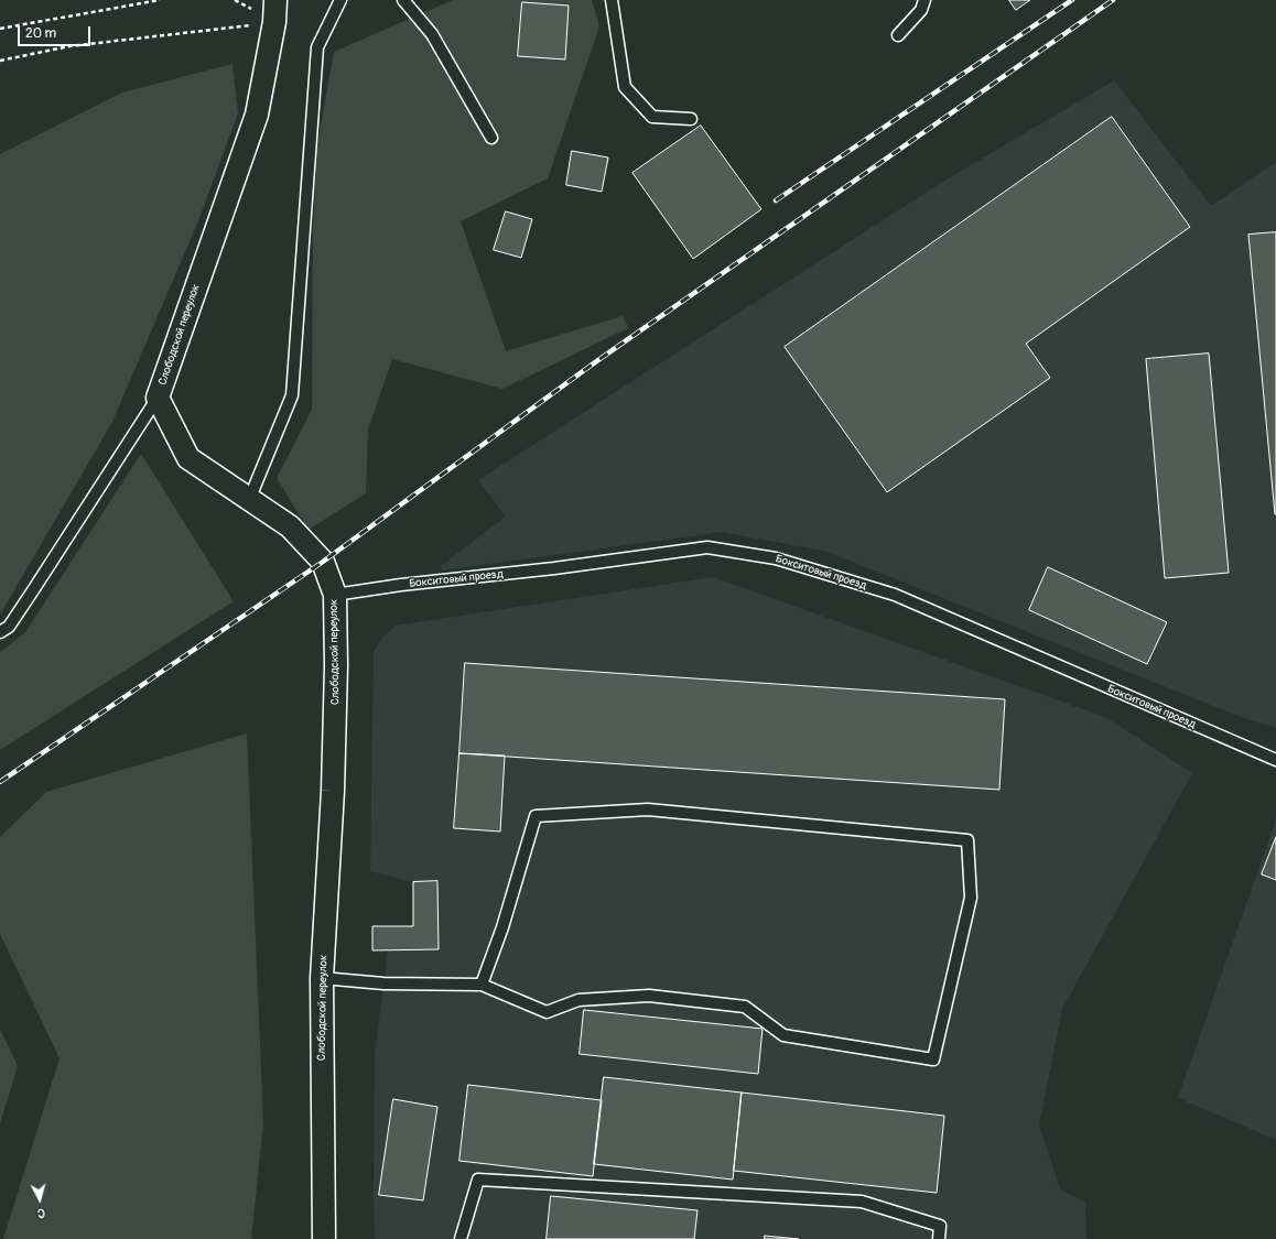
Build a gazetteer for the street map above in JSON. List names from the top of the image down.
{
  "streets": {
    "street": ["Слободской переулок"],
    "lane": ["Бокситовый проезд"]
  },
  "crossings": [
    ["Слободской переулок", "Бокситовый проезд"]
  ],
  "scale_bar": "20 m",
  "north": "bottom"
}
